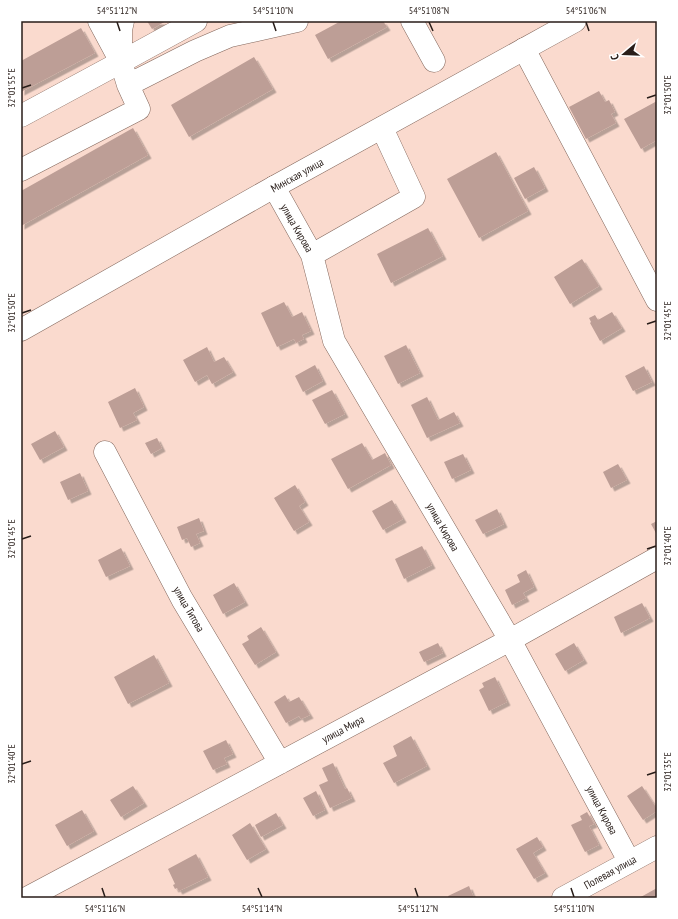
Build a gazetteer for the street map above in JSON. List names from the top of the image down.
{
  "streets": {
    "street": [
      "Минская улица",
      "улица Кирова",
      "улица Титова",
      "улица Мира",
      "Полевая улица"
    ]
  },
  "crossings": [
    ["Минская улица", "улица Кирова"],
    ["улица Кирова", "улица Мира"],
    ["улица Кирова", "Полевая улица"],
    ["улица Титова", "улица Мира"]
  ],
  "north": "left",
  "coordinates": [
    "54°51'12\"N",
    "54°51'10\"N",
    "54°51'08\"N",
    "54°51'06\"N",
    "32°01'55\"E",
    "32°01'50\"E",
    "32°01'45\"E",
    "32°01'40\"E",
    "32°01'35\"E",
    "54°51'16\"N",
    "54°51'14\"N"
  ]
}
